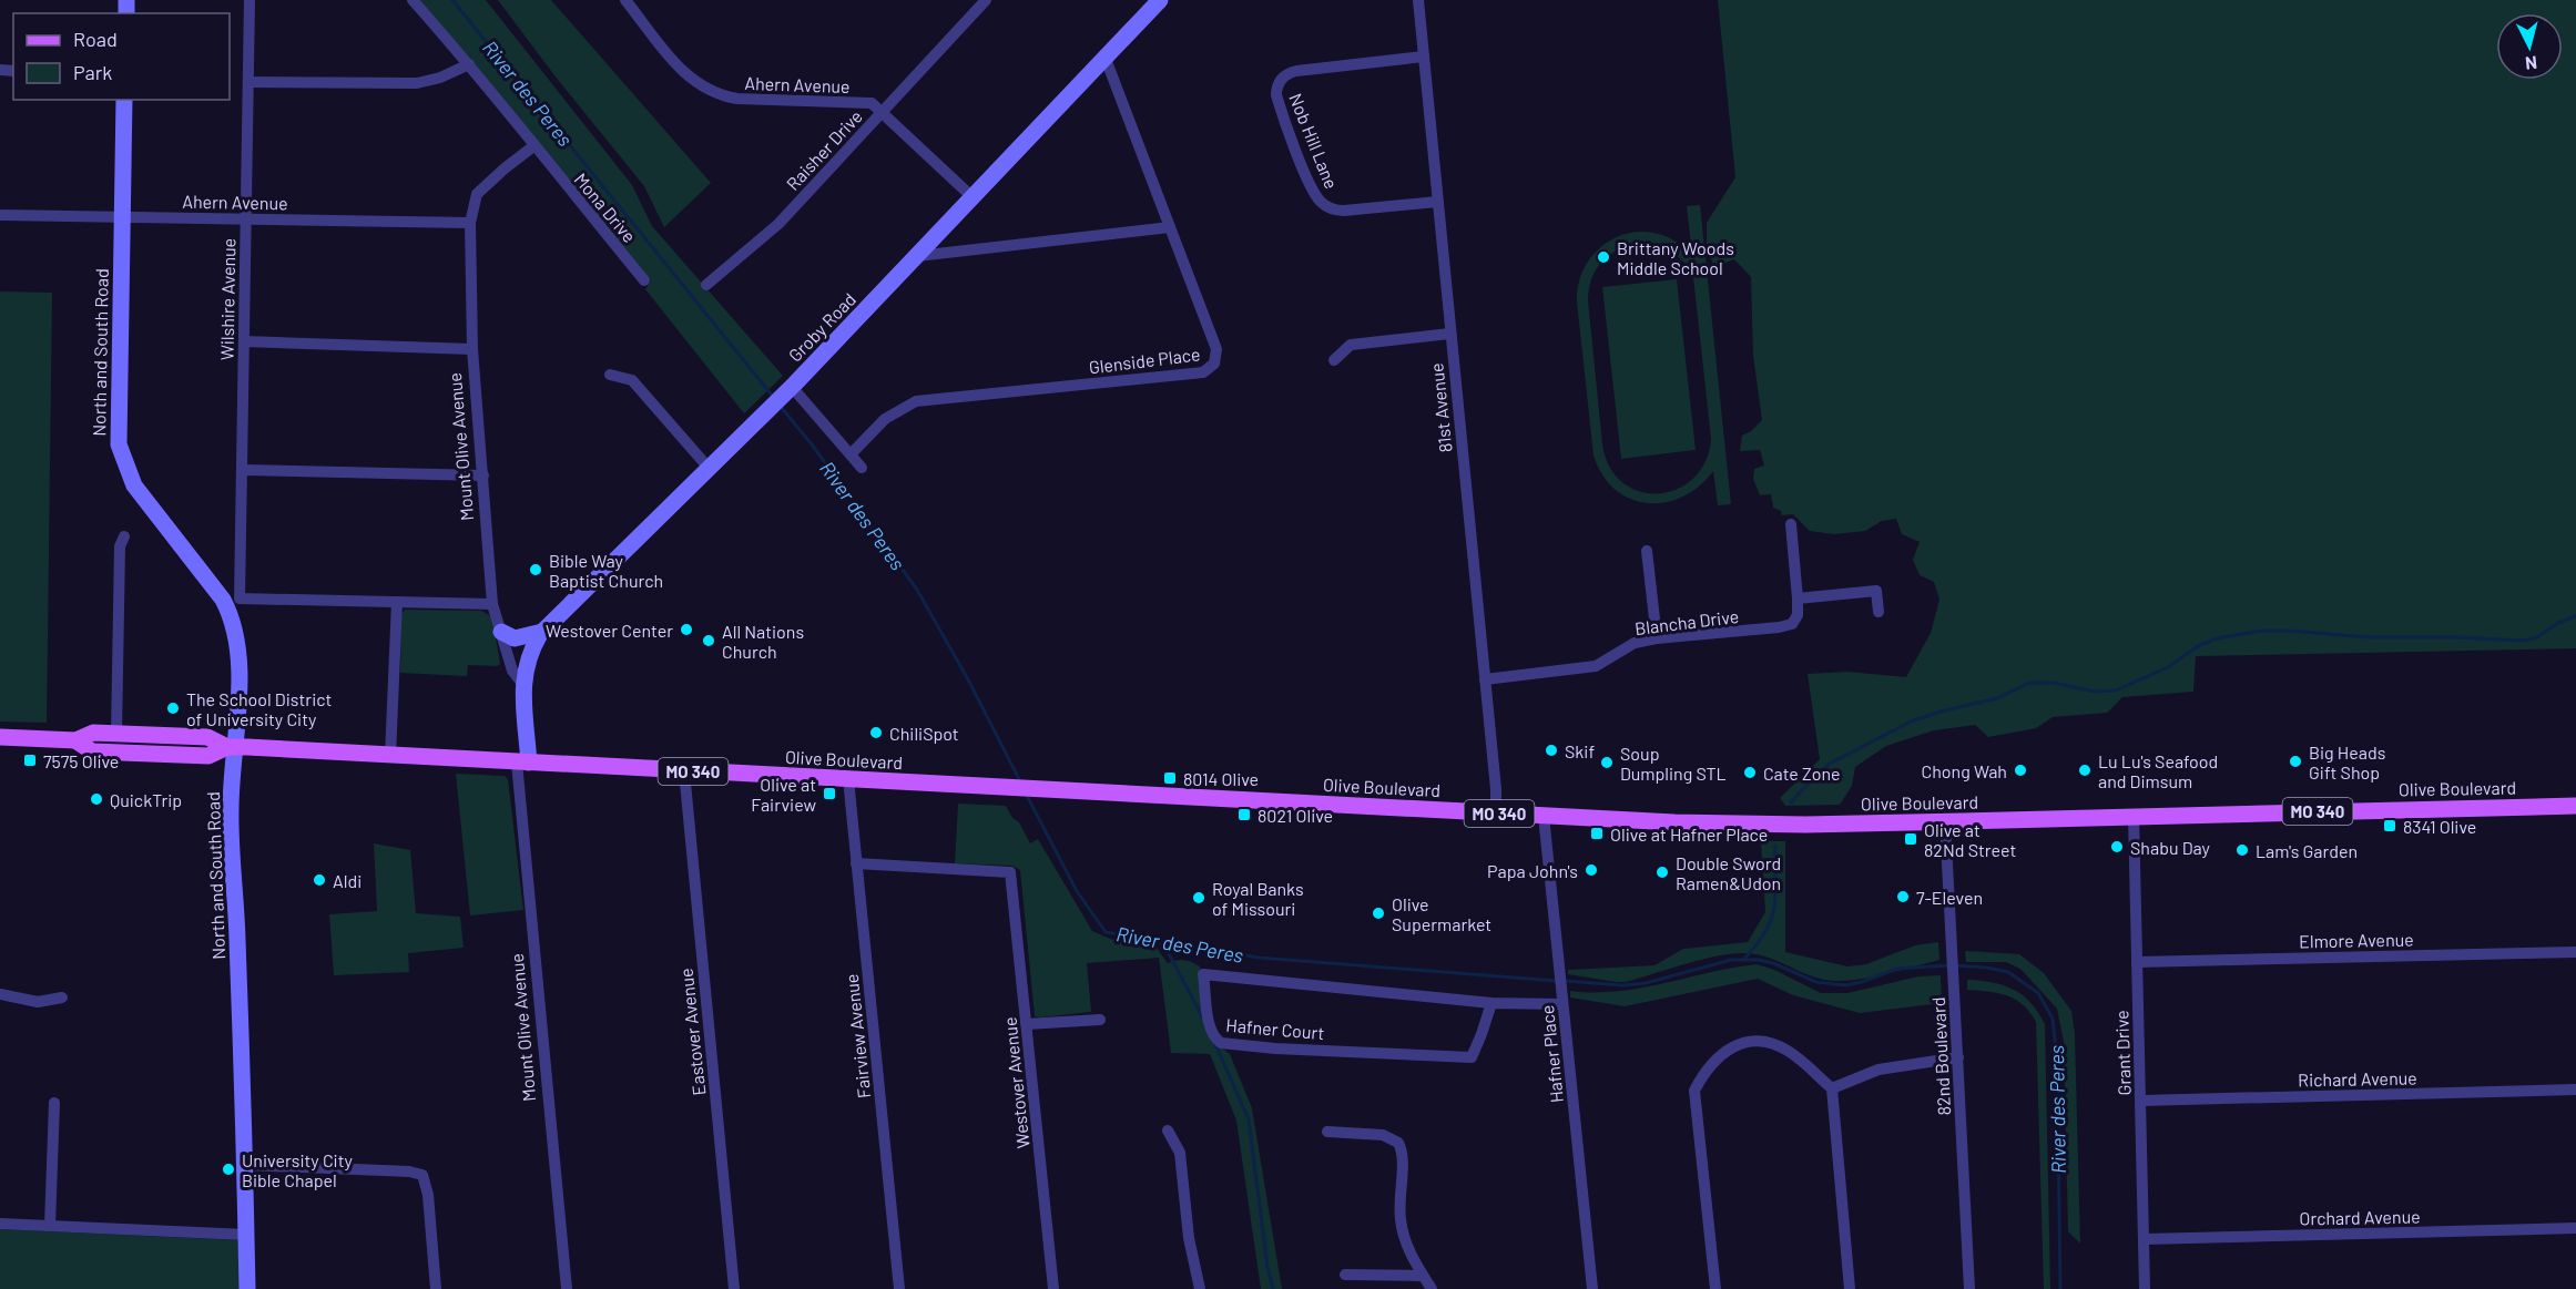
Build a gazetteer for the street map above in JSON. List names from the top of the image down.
{
  "streets": {
    "main road": ["Olive Boulevard", "MO 340"],
    "street": [
      "Ahern Avenue",
      "Nob Hill Lane",
      "Raisher Drive",
      "Mona Drive",
      "Wilshire Avenue",
      "Groby Road",
      "North and South Road",
      "Glenside Place",
      "81st Avenue",
      "Mount Olive Avenue",
      "Blancha Drive",
      "Elmore Avenue",
      "Hafner Court",
      "Eastover Avenue",
      "Fairview Avenue",
      "Grant Drive",
      "Hafner Place",
      "82nd Boulevard",
      "Richard Avenue",
      "Westover Avenue",
      "Orchard Avenue"
    ]
  },
  "crossings": [
    ["Ahern Avenue", "Raisher Drive"],
    ["Ahern Avenue", "Wilshire Avenue"],
    ["Ahern Avenue", "Groby Road"],
    ["Ahern Avenue", "North and South Road"],
    ["Ahern Avenue", "Mount Olive Avenue"],
    ["Nob Hill Lane", "81st Avenue"],
    ["Mona Drive", "Mount Olive Avenue"],
    ["Groby Road", "Glenside Place"],
    ["Groby Road", "Mount Olive Avenue"],
    ["North and South Road", "Olive Boulevard"],
    ["81st Avenue", "Blancha Drive"],
    ["81st Avenue", "Olive Boulevard"],
    ["Mount Olive Avenue", "Olive Boulevard"],
    ["Olive Boulevard", "Eastover Avenue"],
    ["Olive Boulevard", "Fairview Avenue"],
    ["Olive Boulevard", "Grant Drive"],
    ["Olive Boulevard", "Hafner Place"],
    ["Olive Boulevard", "82nd Boulevard"],
    ["Elmore Avenue", "Grant Drive"],
    ["Hafner Court", "Hafner Place"],
    ["Fairview Avenue", "Westover Avenue"],
    ["Grant Drive", "Richard Avenue"],
    ["Grant Drive", "Orchard Avenue"]
  ],
  "water": ["River des Peres"],
  "places": {
    "other": [
      "Brittany Woods Middle School",
      "Bible Way Baptist Church",
      "Westover Center",
      "All Nations Church",
      "The School District of University City",
      "ChiliSpot",
      "Skif",
      "Big Heads Gift Shop",
      "Soup Dumpling STL",
      "Chong Wah",
      "Lu Lu's Seafood and Dimsum",
      "Cate Zone",
      "QuickTrip",
      "Shabu Day",
      "Lam's Garden",
      "Papa John's",
      "Double Sword Ramen&Udon",
      "Aldi",
      "7-Eleven",
      "Royal Banks of Missouri",
      "Olive Supermarket",
      "University City Bible Chapel"
    ],
    "transit": [
      "7575 Olive",
      "8014 Olive",
      "Olive at Fairview",
      "8021 Olive",
      "8341 Olive",
      "Olive at Hafner Place",
      "Olive at 82Nd Street"
    ]
  },
  "legend": ["Road", "Park"],
  "north": "bottom"
}
